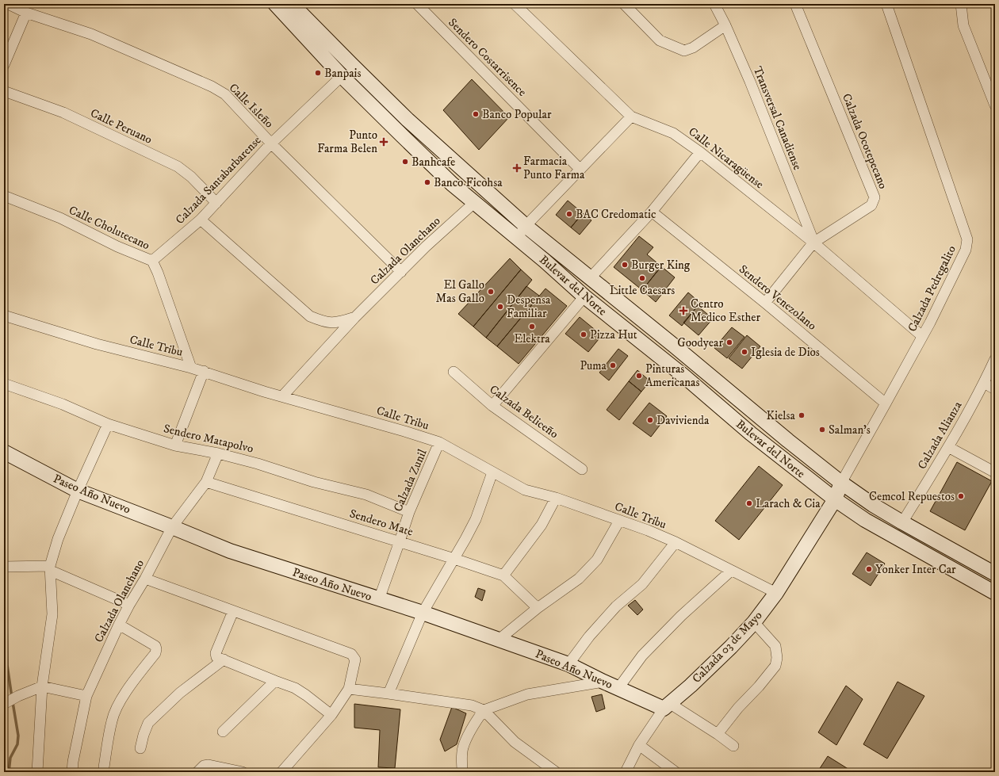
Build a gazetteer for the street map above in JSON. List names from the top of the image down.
{
  "streets": {
    "main road": ["Bulevar del Norte", "Paseo Año Nuevo", "Calzada 03 de Mayo"],
    "street": [
      "Sendero Costarrisence",
      "Calle Isleño",
      "Transversal Canadiense",
      "Calle Peruano",
      "Calzada Ocotepecano",
      "Calle Nicaragüense",
      "Calzada Santabarbarense",
      "Calle Cholutecano",
      "Calzada Olanchano",
      "Calzada Pedregalito",
      "Sendero Venezolano",
      "Calle Tribu",
      "Calzada Beliceño",
      "Calzada Alianza",
      "Sendero Matapolvo",
      "Calzada Zunil",
      "Sendero Mate"
    ]
  },
  "crossings": [
    ["Calle Isleño", "Calzada Santabarbarense"],
    ["Calle Isleño", "Calzada Olanchano"],
    ["Transversal Canadiense", "Calzada Ocotepecano"],
    ["Transversal Canadiense", "Calle Nicaragüense"],
    ["Calle Peruano", "Calzada Santabarbarense"],
    ["Calzada Ocotepecano", "Calle Nicaragüense"],
    ["Calzada Ocotepecano", "Sendero Venezolano"],
    ["Calle Nicaragüense", "Calzada Pedregalito"],
    ["Calzada Santabarbarense", "Calle Cholutecano"],
    ["Calzada Santabarbarense", "Bulevar del Norte"],
    ["Calle Cholutecano", "Calle Tribu"],
    ["Calzada Olanchano", "Bulevar del Norte"],
    ["Calzada Olanchano", "Calle Tribu"],
    ["Calzada Olanchano", "Sendero Matapolvo"],
    ["Calzada Olanchano", "Paseo Año Nuevo"],
    ["Calzada Olanchano", "Sendero Mate"],
    ["Bulevar del Norte", "Calzada Pedregalito"],
    ["Bulevar del Norte", "Calzada Alianza"],
    ["Bulevar del Norte", "Calzada 03 de Mayo"],
    ["Calzada Pedregalito", "Sendero Venezolano"],
    ["Calzada Pedregalito", "Calzada 03 de Mayo"],
    ["Calle Tribu", "Calzada Zunil"],
    ["Calle Tribu", "Calzada 03 de Mayo"],
    ["Sendero Matapolvo", "Calzada Zunil"],
    ["Calzada Zunil", "Paseo Año Nuevo"],
    ["Calzada Zunil", "Sendero Mate"],
    ["Paseo Año Nuevo", "Calzada 03 de Mayo"]
  ],
  "places": {
    "other": [
      "Banpais",
      "Banco Popular",
      "Banhcafe",
      "Banco Ficohsa",
      "BAC Credomatic",
      "Burger King",
      "Little Caesars",
      "El Gallo Mas Gallo",
      "Despensa Familiar",
      "Elektra",
      "Pizza Hut",
      "Goodyear",
      "Iglesia de Dios",
      "Puma",
      "Pinturas Americanas",
      "Kielsa",
      "Davivienda",
      "Salman's",
      "Cemcol Repuestos",
      "Larach & Cia",
      "Yonker Inter Car"
    ],
    "health": ["Punto Farma Belen", "Farmacia Punto Farma", "Centro Medico Esther"]
  }
}
